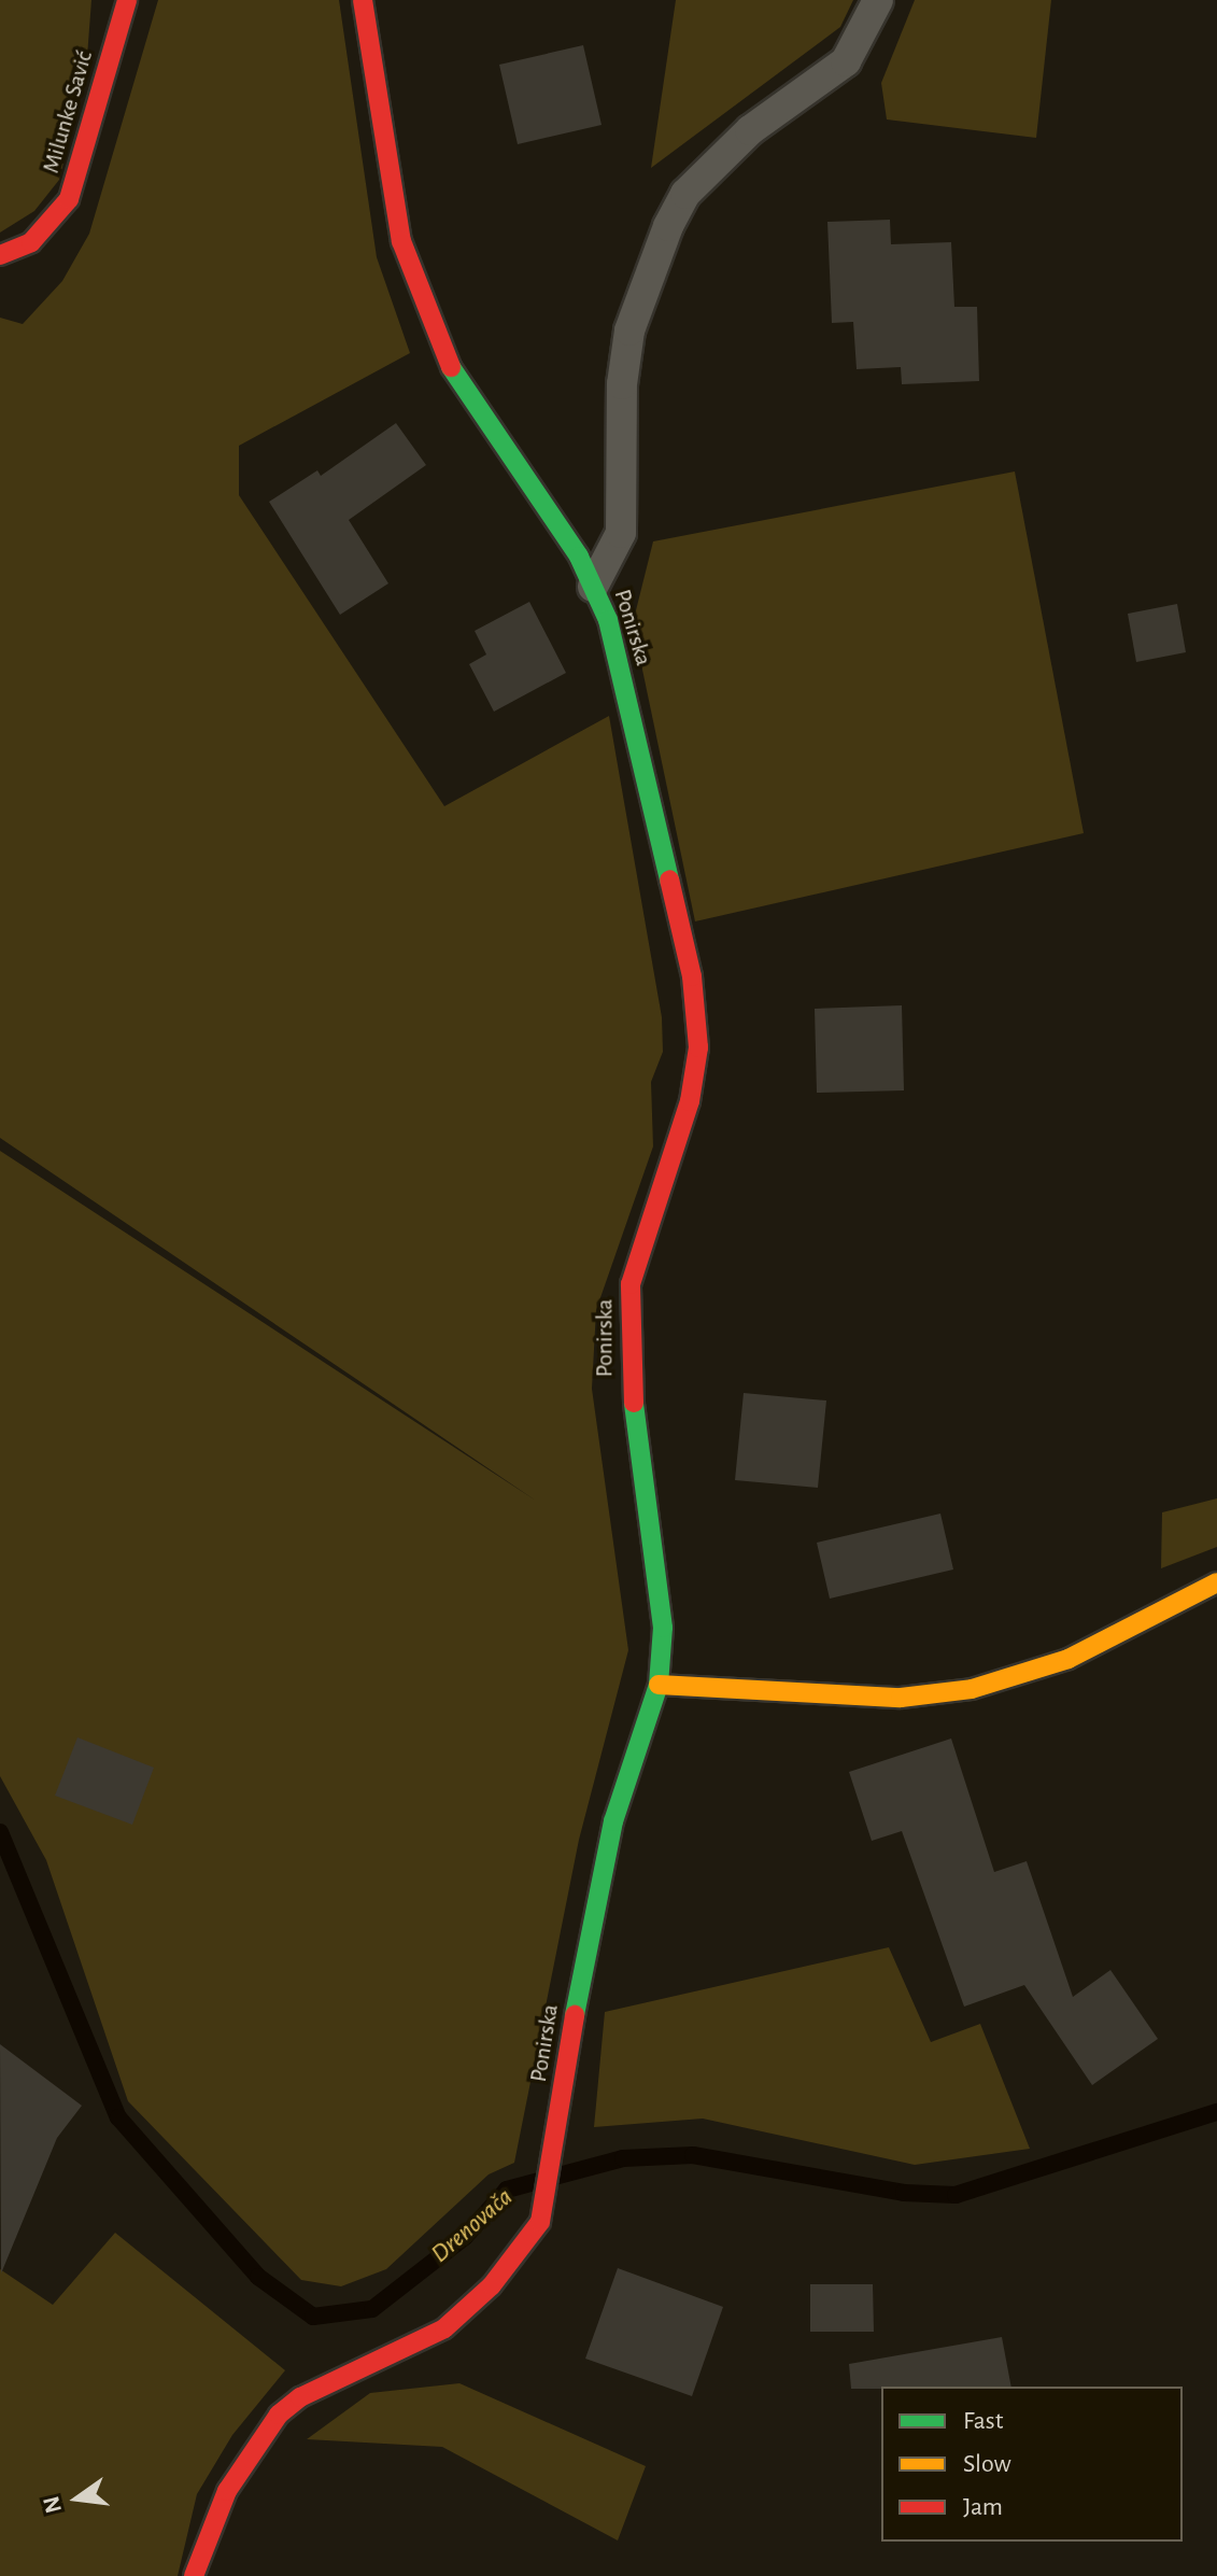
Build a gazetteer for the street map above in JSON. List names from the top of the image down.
{
  "streets": {
    "street": ["Milunke Savić", "Ponirska"]
  },
  "water": ["Drenovača"],
  "legend": ["Fast", "Slow", "Jam"],
  "north": "left"
}
